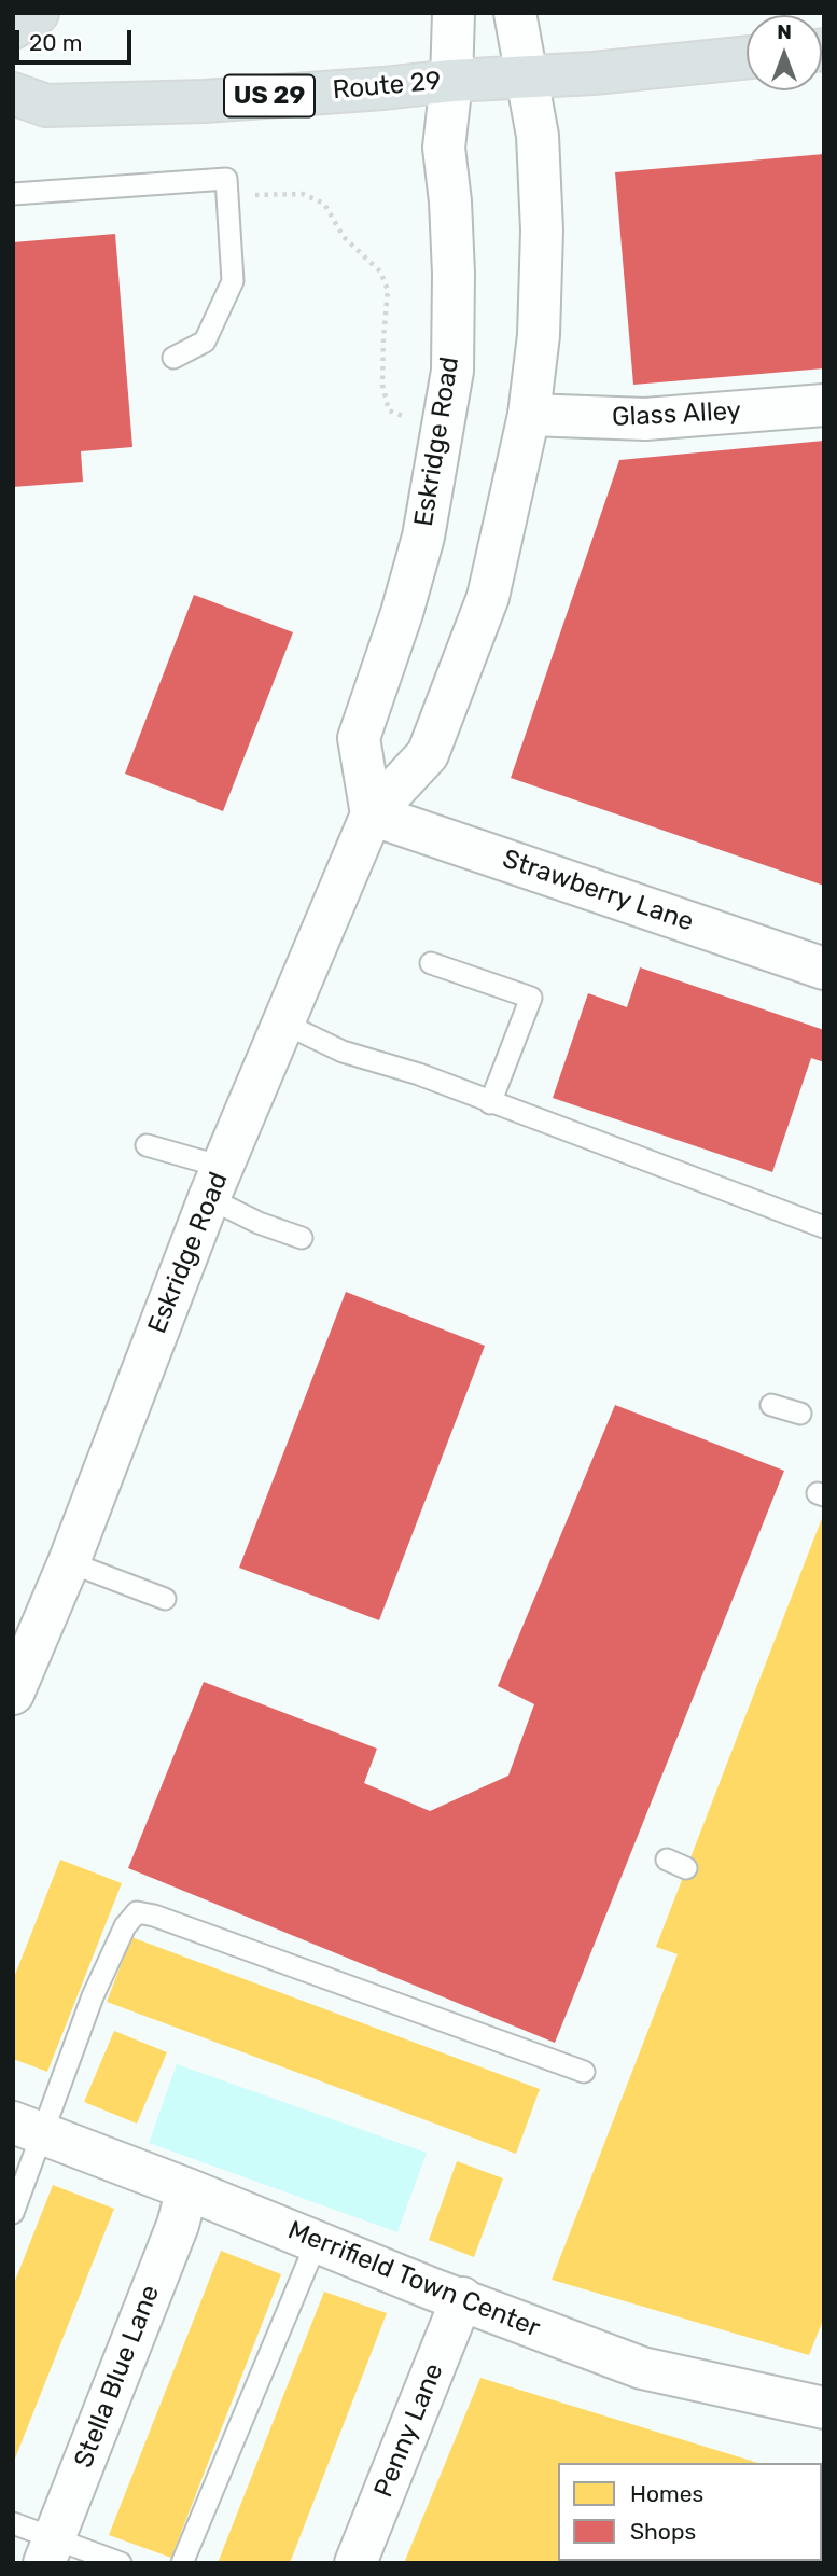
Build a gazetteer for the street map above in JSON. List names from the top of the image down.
{
  "streets": {
    "main road": ["Route 29", "US 29"],
    "street": [
      "Glass Alley",
      "Eskridge Road",
      "Strawberry Lane",
      "Merrifield Town Center",
      "Stella Blue Lane",
      "Penny Lane"
    ]
  },
  "crossings": [
    ["Route 29", "Eskridge Road"],
    ["Glass Alley", "Eskridge Road"],
    ["Eskridge Road", "Strawberry Lane"],
    ["Merrifield Town Center", "Stella Blue Lane"],
    ["Merrifield Town Center", "Penny Lane"]
  ],
  "legend": ["Homes", "Shops"],
  "scale_bar": "20 m",
  "north": "top"
}
